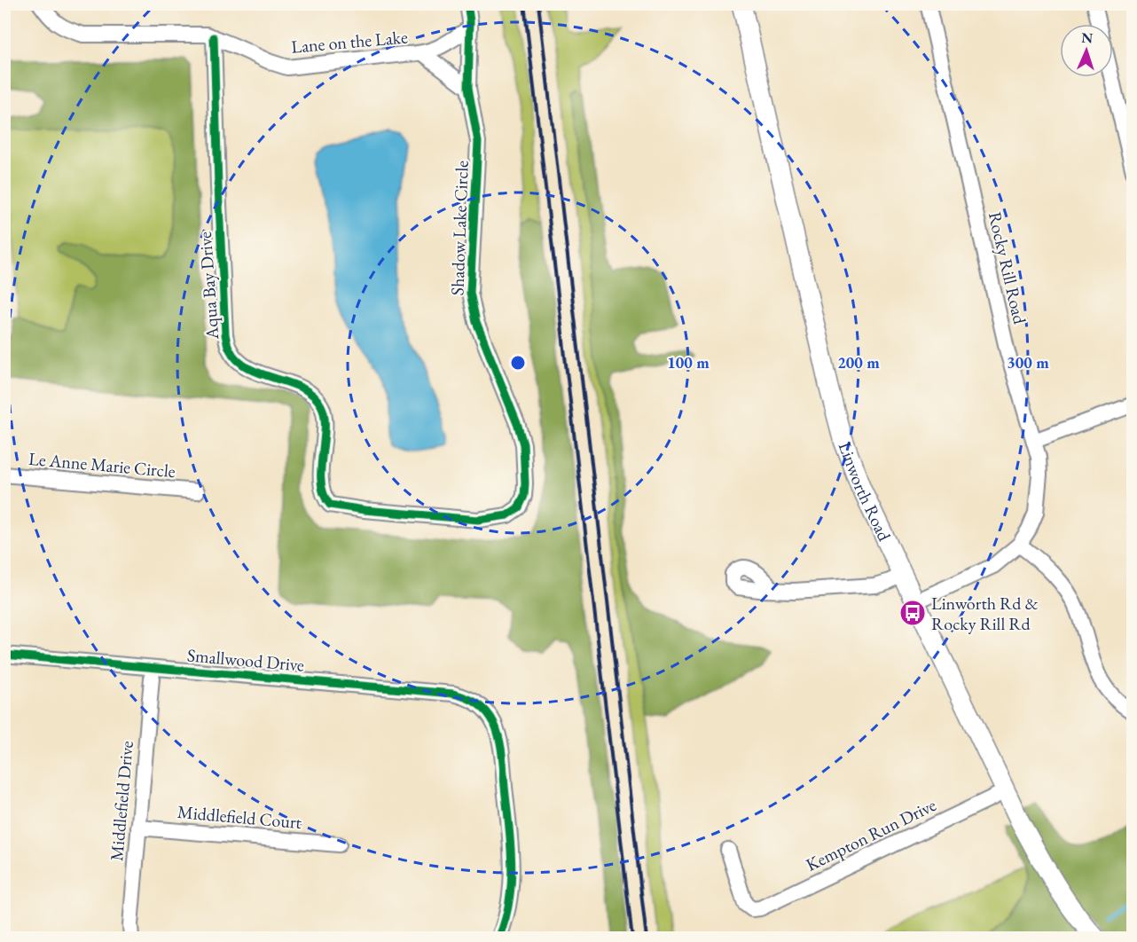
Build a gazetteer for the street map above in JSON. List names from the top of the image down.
{
  "streets": {
    "main road": ["Linworth Road"],
    "street": [
      "Lane on the Lake",
      "Shadow Lake Circle",
      "Rocky Rill Road",
      "Aqua Bay Drive",
      "Le Anne Marie Circle",
      "Smallwood Drive",
      "Middlefield Drive",
      "Middlefield Court",
      "Kempton Run Drive"
    ]
  },
  "crossings": [
    ["Lane on the Lake", "Shadow Lake Circle"],
    ["Lane on the Lake", "Aqua Bay Drive"],
    ["Shadow Lake Circle", "Aqua Bay Drive"],
    ["Rocky Rill Road", "Linworth Road"],
    ["Linworth Road", "Kempton Run Drive"],
    ["Smallwood Drive", "Middlefield Drive"],
    ["Middlefield Drive", "Middlefield Court"]
  ],
  "places": {
    "bus stop": ["Linworth Rd & Rocky Rill Rd"]
  },
  "north": "top",
  "rings": ["100 m", "200 m", "300 m"]
}
